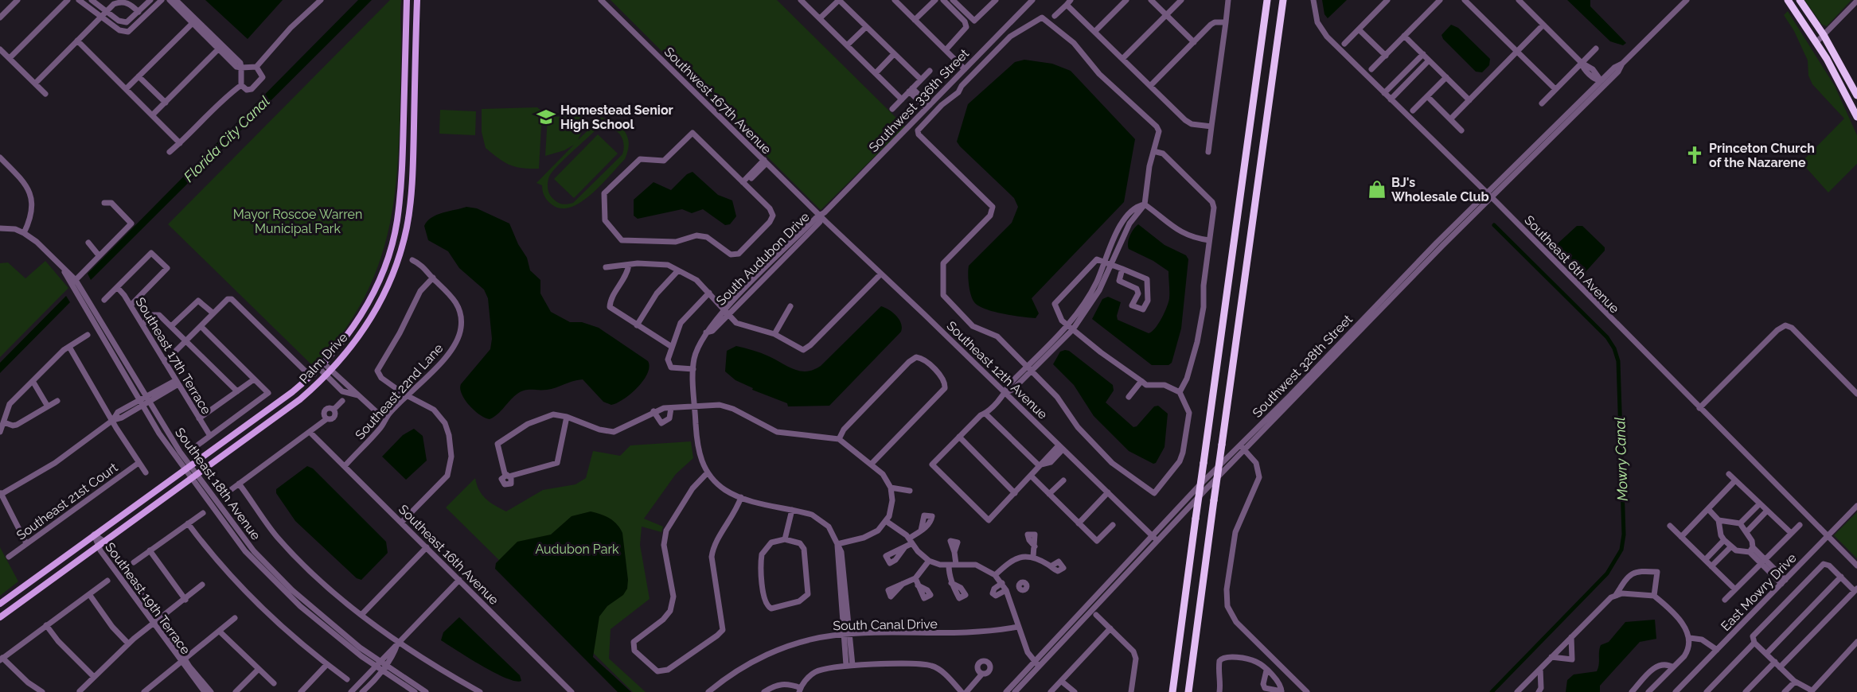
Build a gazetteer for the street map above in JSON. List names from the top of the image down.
{
  "streets": {
    "main road": ["Palm Drive"],
    "street": [
      "Southwest 167th Avenue",
      "Southwest 336th Street",
      "South Audubon Drive",
      "Southeast 6th Avenue",
      "Southeast 17th Terrace",
      "Southwest 328th Street",
      "Southeast 12th Avenue",
      "Southeast 22nd Lane",
      "Southeast 18th Avenue",
      "Southeast 21st Court",
      "Southeast 16th Avenue",
      "East Mowry Drive",
      "Southeast 19th Terrace",
      "South Canal Drive"
    ]
  },
  "crossings": [
    ["Southwest 167th Avenue", "Southwest 336th Street"],
    ["Southwest 167th Avenue", "South Audubon Drive"],
    ["Southwest 167th Avenue", "Southeast 12th Avenue"],
    ["Southwest 336th Street", "South Audubon Drive"],
    ["Southwest 336th Street", "Southeast 12th Avenue"],
    ["South Audubon Drive", "Southeast 12th Avenue"],
    ["South Audubon Drive", "South Canal Drive"],
    ["Southeast 6th Avenue", "Southwest 328th Street"],
    ["Southeast 6th Avenue", "East Mowry Drive"],
    ["Palm Drive", "Southeast 18th Avenue"],
    ["Palm Drive", "Southeast 19th Terrace"],
    ["Southwest 328th Street", "Southeast 12th Avenue"],
    ["Southeast 22nd Lane", "Southeast 16th Avenue"]
  ],
  "water": ["Florida City Canal", "Mowry Canal"],
  "parks": ["Mayor Roscoe Warren Municipal Park", "Audubon Park"],
  "places": {
    "school or university": ["Homestead Senior High School"],
    "church": ["Princeton Church of the Nazarene"],
    "shop": ["BJ's Wholesale Club"]
  }
}
